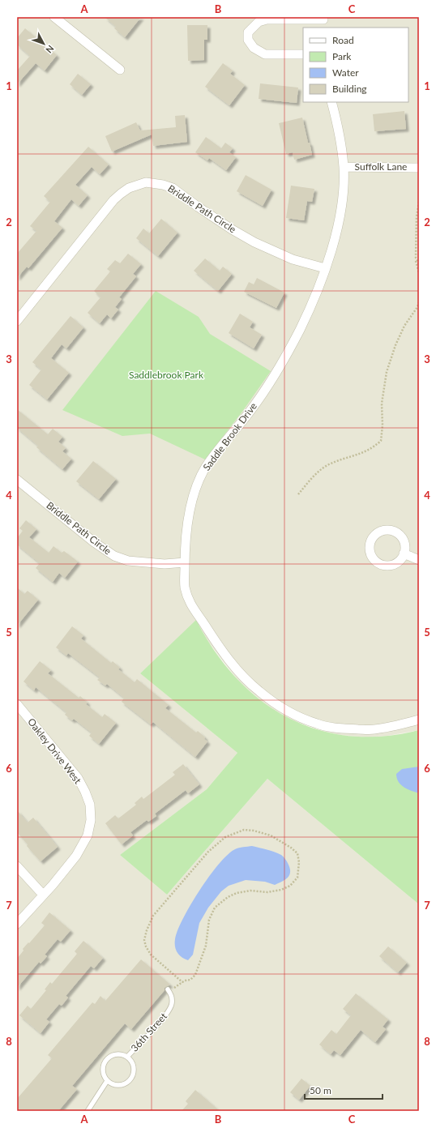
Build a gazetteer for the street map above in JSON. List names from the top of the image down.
{
  "streets": {
    "street": [
      "Suffolk Lane",
      "Briddle Path Circle",
      "Saddle Brook Drive",
      "Oakley Drive West"
    ],
    "lane": ["36th Street"]
  },
  "crossings": [
    ["Suffolk Lane", "Saddle Brook Drive"],
    ["Briddle Path Circle", "Saddle Brook Drive"]
  ],
  "parks": ["Saddlebrook Park"],
  "legend": [
    "Road",
    "Park",
    "Water",
    "Building"
  ],
  "scale_bar": "50 m",
  "north": "bottom right",
  "grid": {
    "columns": ["A", "B", "C"],
    "rows": [
      "1",
      "2",
      "3",
      "4",
      "5",
      "6",
      "7",
      "8"
    ]
  }
}
